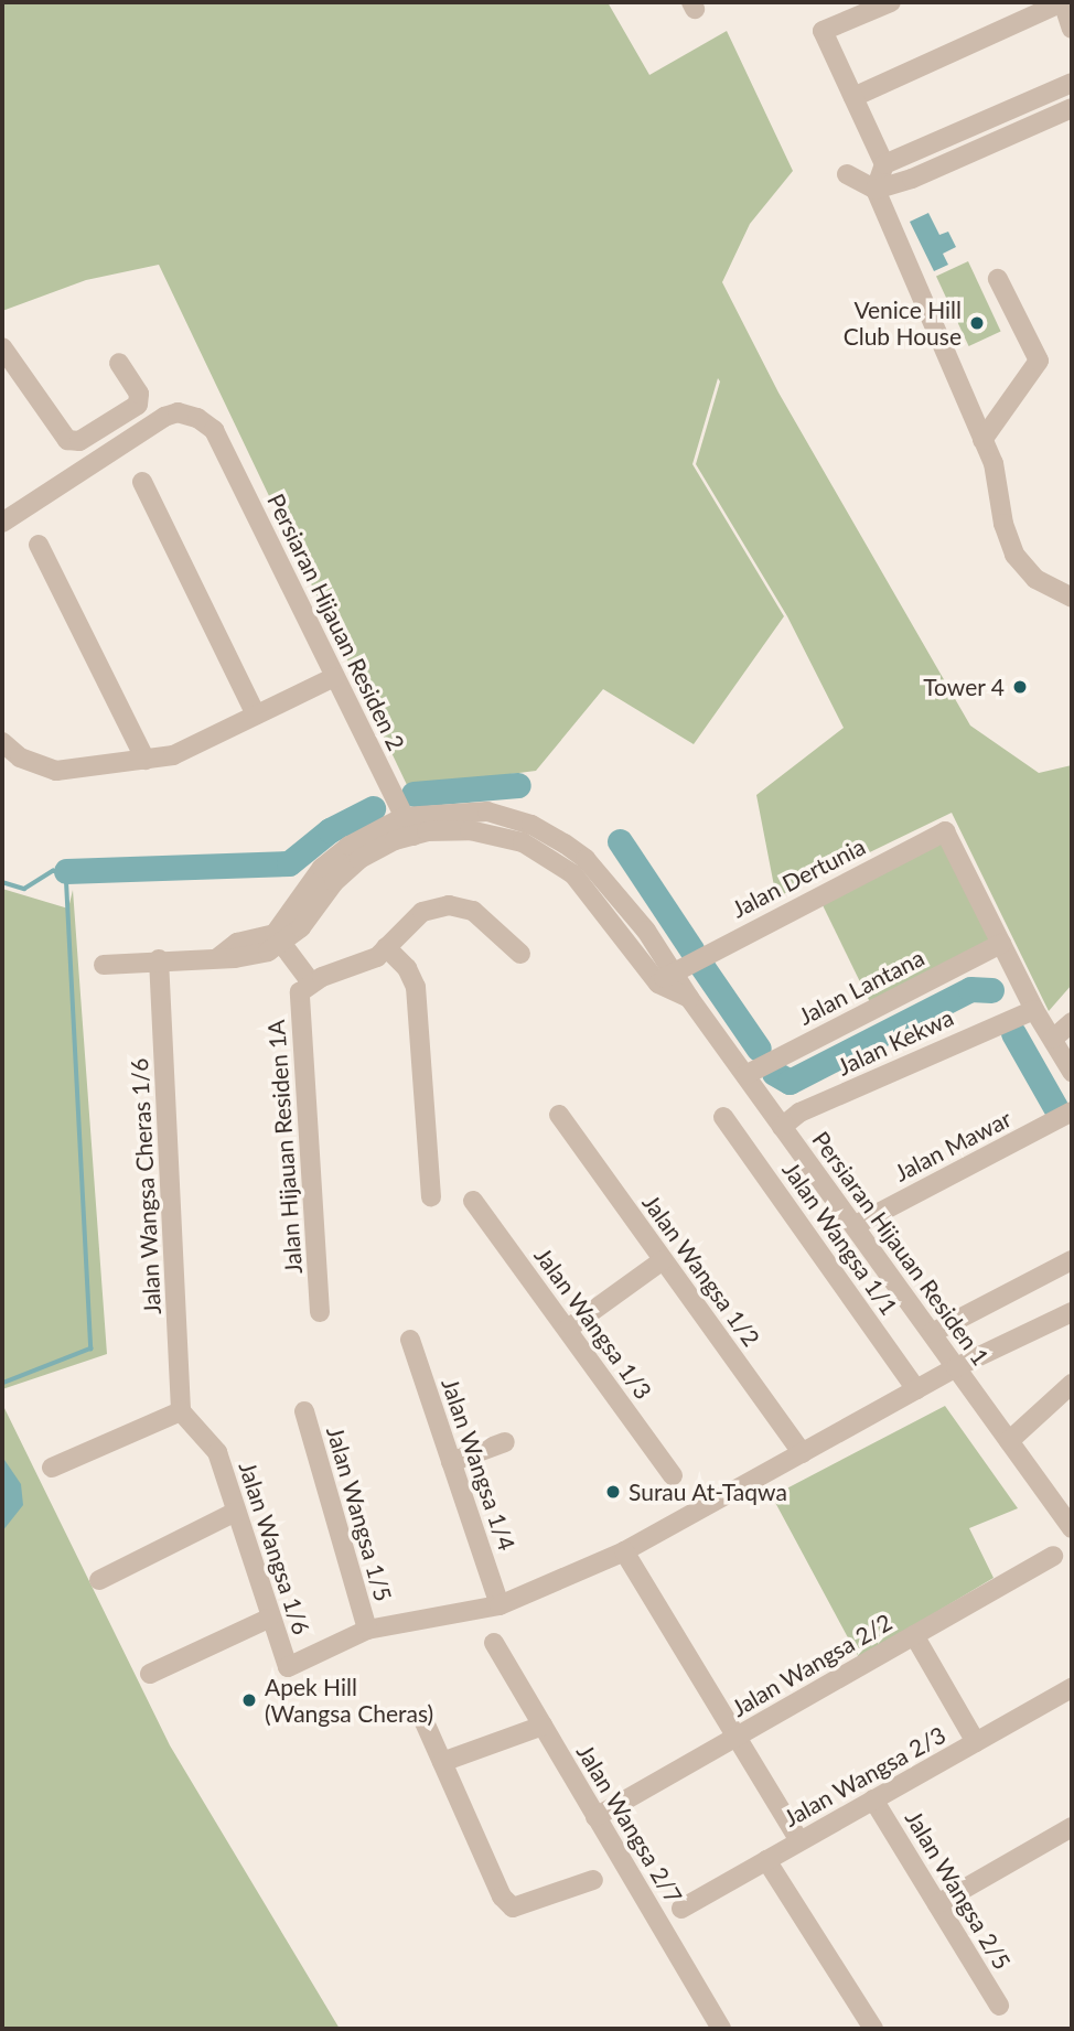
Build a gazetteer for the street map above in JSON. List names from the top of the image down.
{
  "streets": {
    "street": [
      "Persiaran Hijauan Residen 2",
      "Jalan Dertunia",
      "Jalan Lantana",
      "Jalan Kekwa",
      "Jalan Mawar",
      "Jalan Hijauan Residen 1A",
      "Jalan Wangsa Cheras 1/6",
      "Jalan Wangsa 1/1",
      "Persiaran Hijauan Residen 1",
      "Jalan Wangsa 1/2",
      "Jalan Wangsa 1/3",
      "Jalan Wangsa 1/4",
      "Jalan Wangsa 1/5",
      "Jalan Wangsa 1/6",
      "Jalan Wangsa 2/2",
      "Jalan Wangsa 2/3",
      "Jalan Wangsa 2/7",
      "Jalan Wangsa 2/5"
    ]
  },
  "crossings": [
    ["Persiaran Hijauan Residen 2", "Persiaran Hijauan Residen 1"],
    ["Jalan Dertunia", "Jalan Lantana"],
    ["Jalan Dertunia", "Persiaran Hijauan Residen 1"],
    ["Jalan Lantana", "Persiaran Hijauan Residen 1"],
    ["Jalan Kekwa", "Persiaran Hijauan Residen 1"],
    ["Jalan Mawar", "Persiaran Hijauan Residen 1"],
    ["Jalan Wangsa Cheras 1/6", "Persiaran Hijauan Residen 1"],
    ["Jalan Wangsa Cheras 1/6", "Jalan Wangsa 1/6"],
    ["Jalan Wangsa 1/5", "Jalan Wangsa 1/6"],
    ["Jalan Wangsa 2/2", "Jalan Wangsa 2/7"],
    ["Jalan Wangsa 2/3", "Jalan Wangsa 2/5"]
  ],
  "places": [
    "Venice Hill Club House",
    "Tower 4",
    "Surau At-Taqwa",
    "Apek Hill (Wangsa Cheras)"
  ]
}
